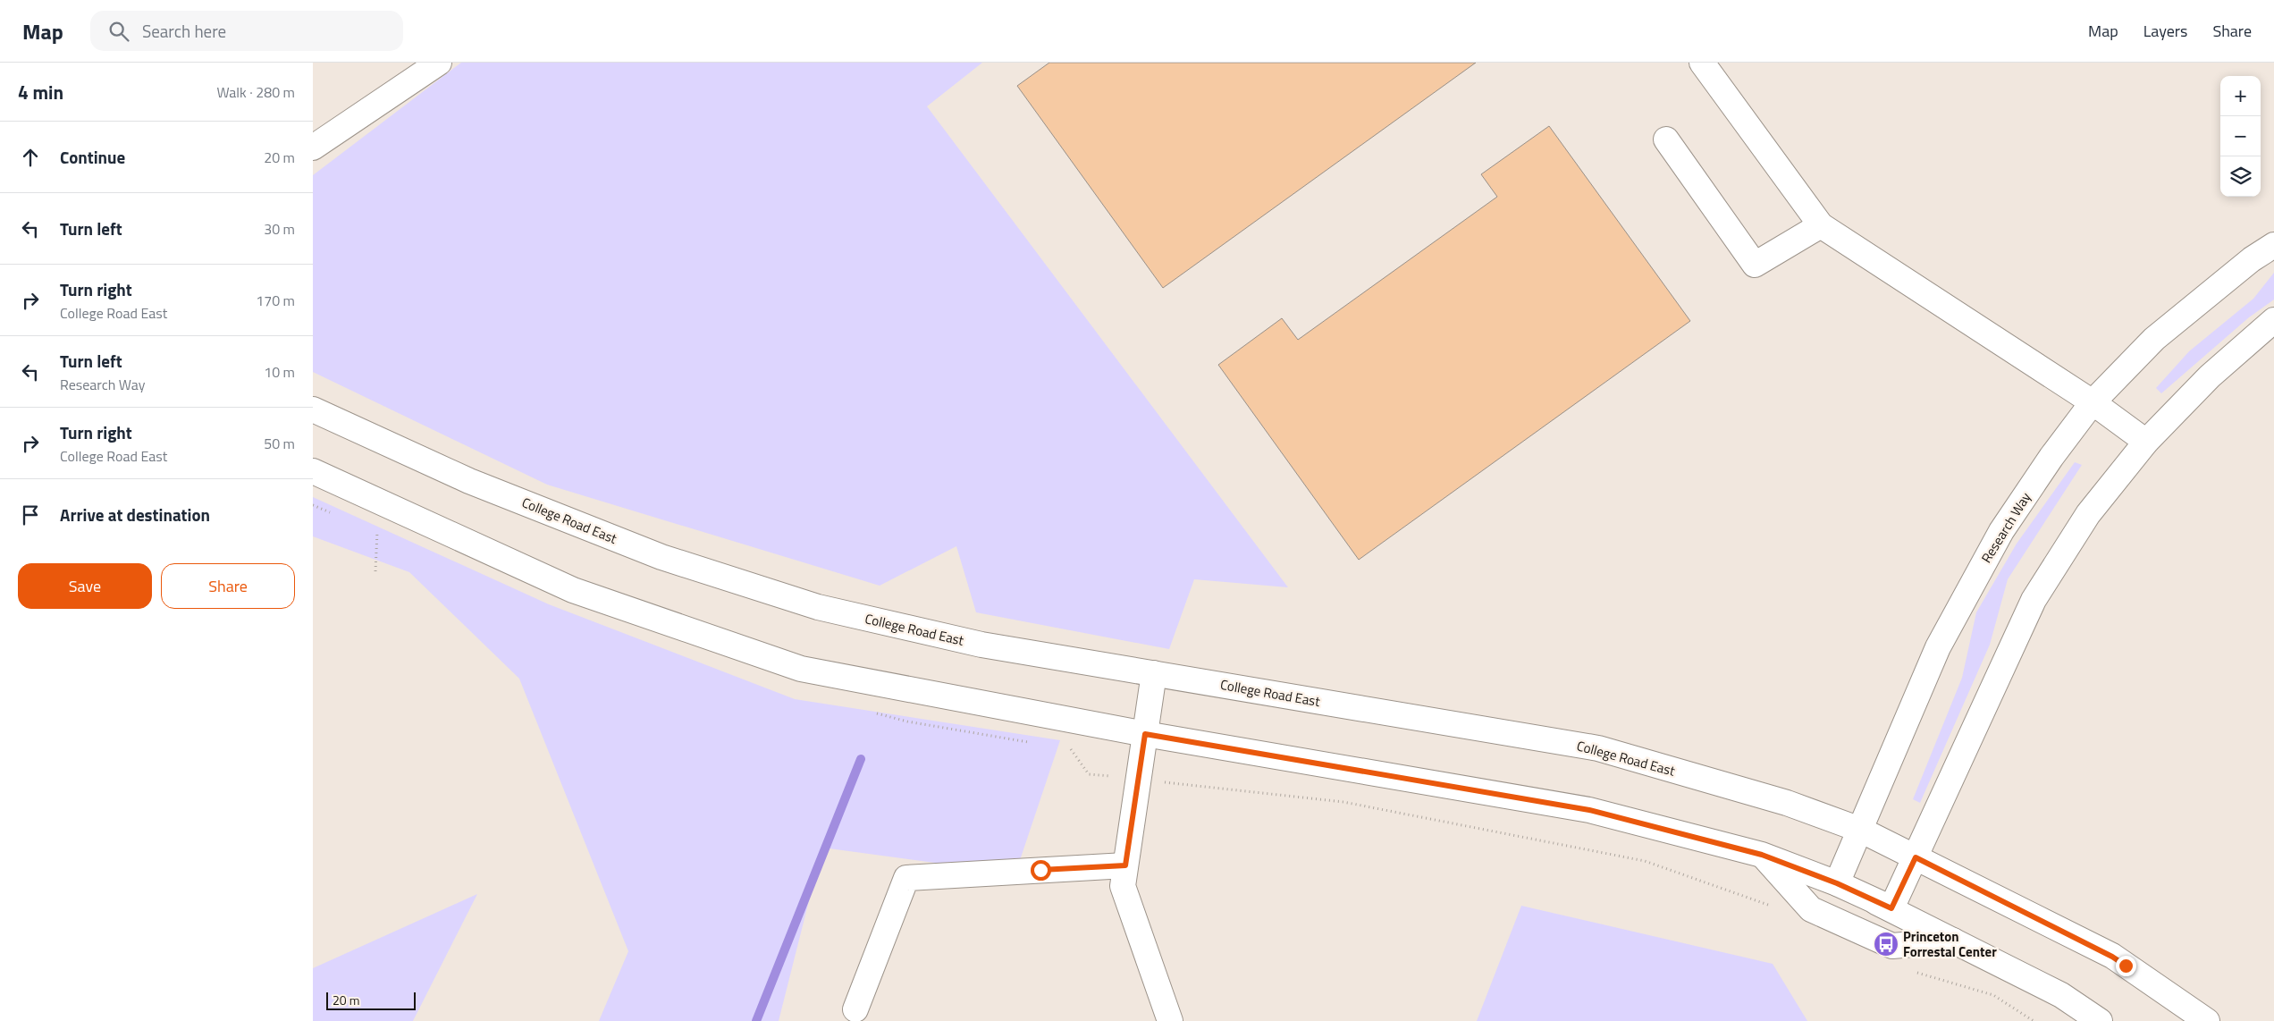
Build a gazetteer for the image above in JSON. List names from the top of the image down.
{
  "streets": {
    "street": ["College Road East", "Research Way"]
  },
  "crossings": [
    ["College Road East", "Research Way"]
  ],
  "places": {
    "bus stop": ["Princeton Forrestal Center"]
  },
  "scale_bar": "20 m",
  "page": {
    "header": "Map",
    "search": "Search here",
    "nav": ["Map", "Layers", "Share"],
    "heading": ["4 min", "Walk · 280 m"],
    "map_buttons": ["+", "−"],
    "list": [
      ["Continue", "20 m"],
      ["Turn left", "30 m"],
      ["Turn right", "College Road East", "170 m"],
      ["Turn left", "Research Way", "10 m"],
      ["Turn right", "College Road East", "50 m"],
      "Arrive at destination"
    ],
    "buttons": ["Save", "Share"],
    "scale": "20 m"
  }
}
